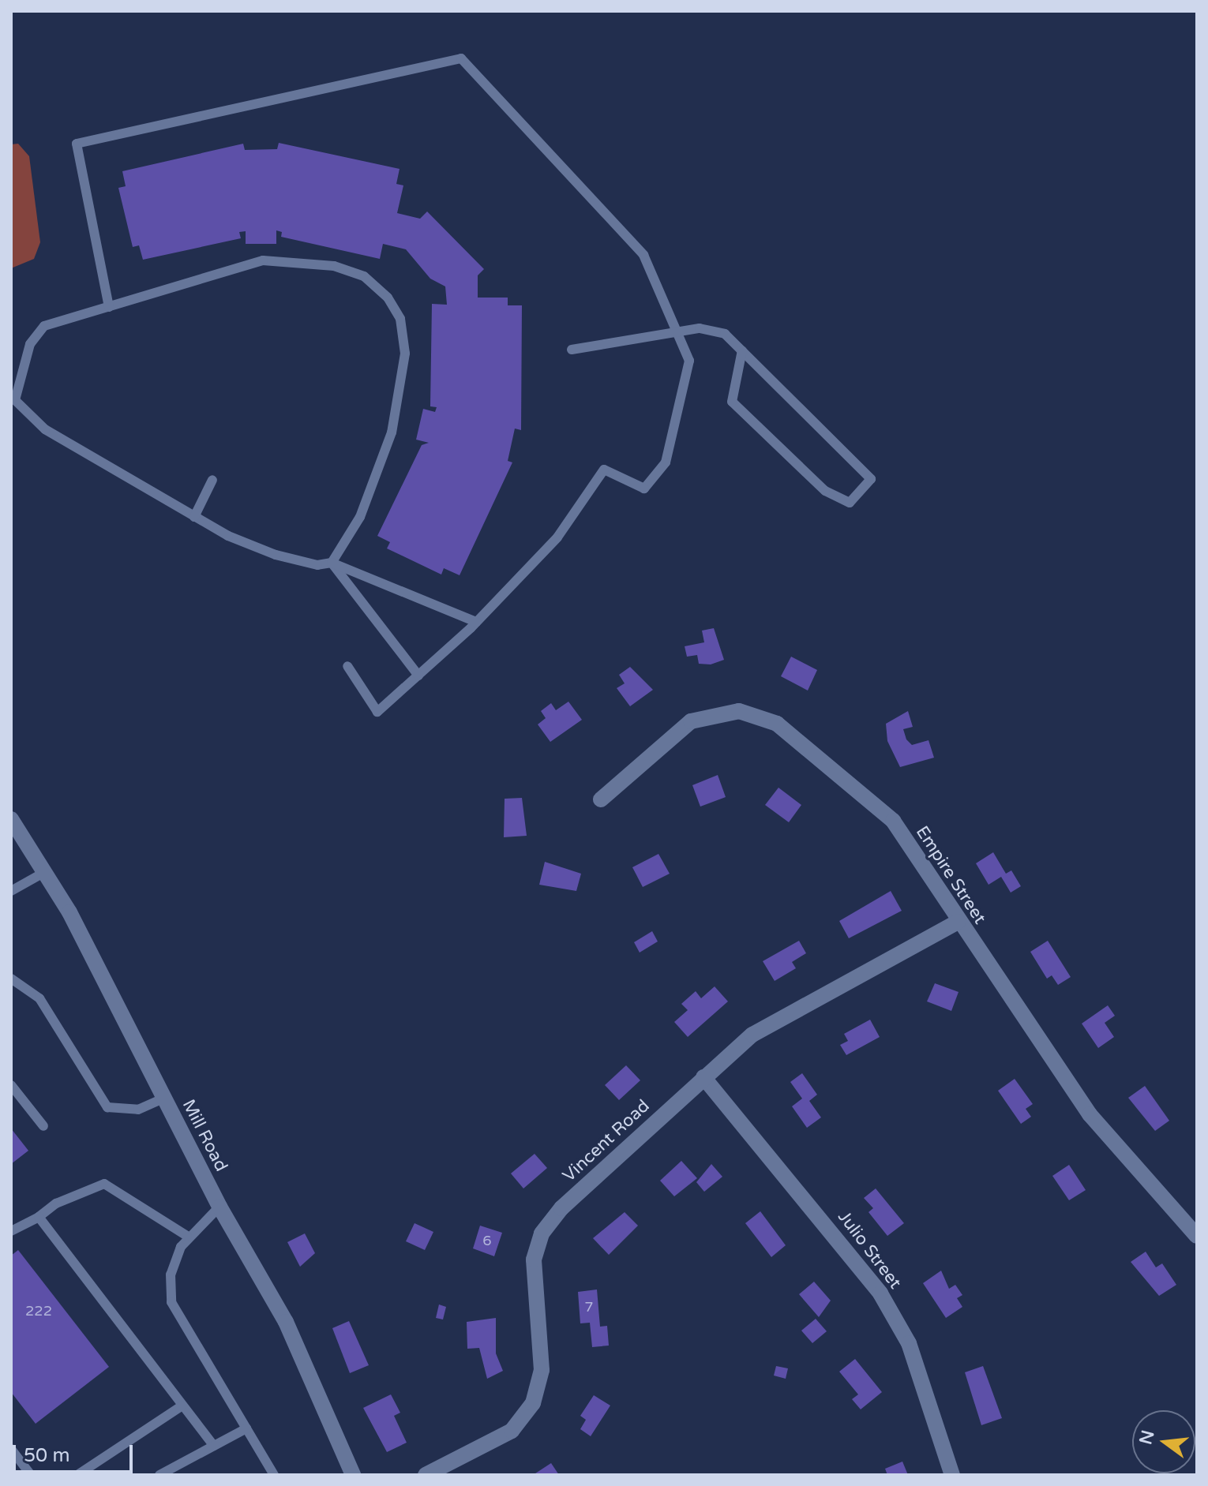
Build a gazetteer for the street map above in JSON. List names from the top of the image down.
{
  "streets": {
    "street": [
      "Empire Street",
      "Mill Road",
      "Vincent Road",
      "Julio Street"
    ]
  },
  "crossings": [
    ["Empire Street", "Vincent Road"],
    ["Vincent Road", "Julio Street"]
  ],
  "house_numbers": ["6", "7", "222"],
  "scale_bar": "50 m",
  "north": "left"
}
